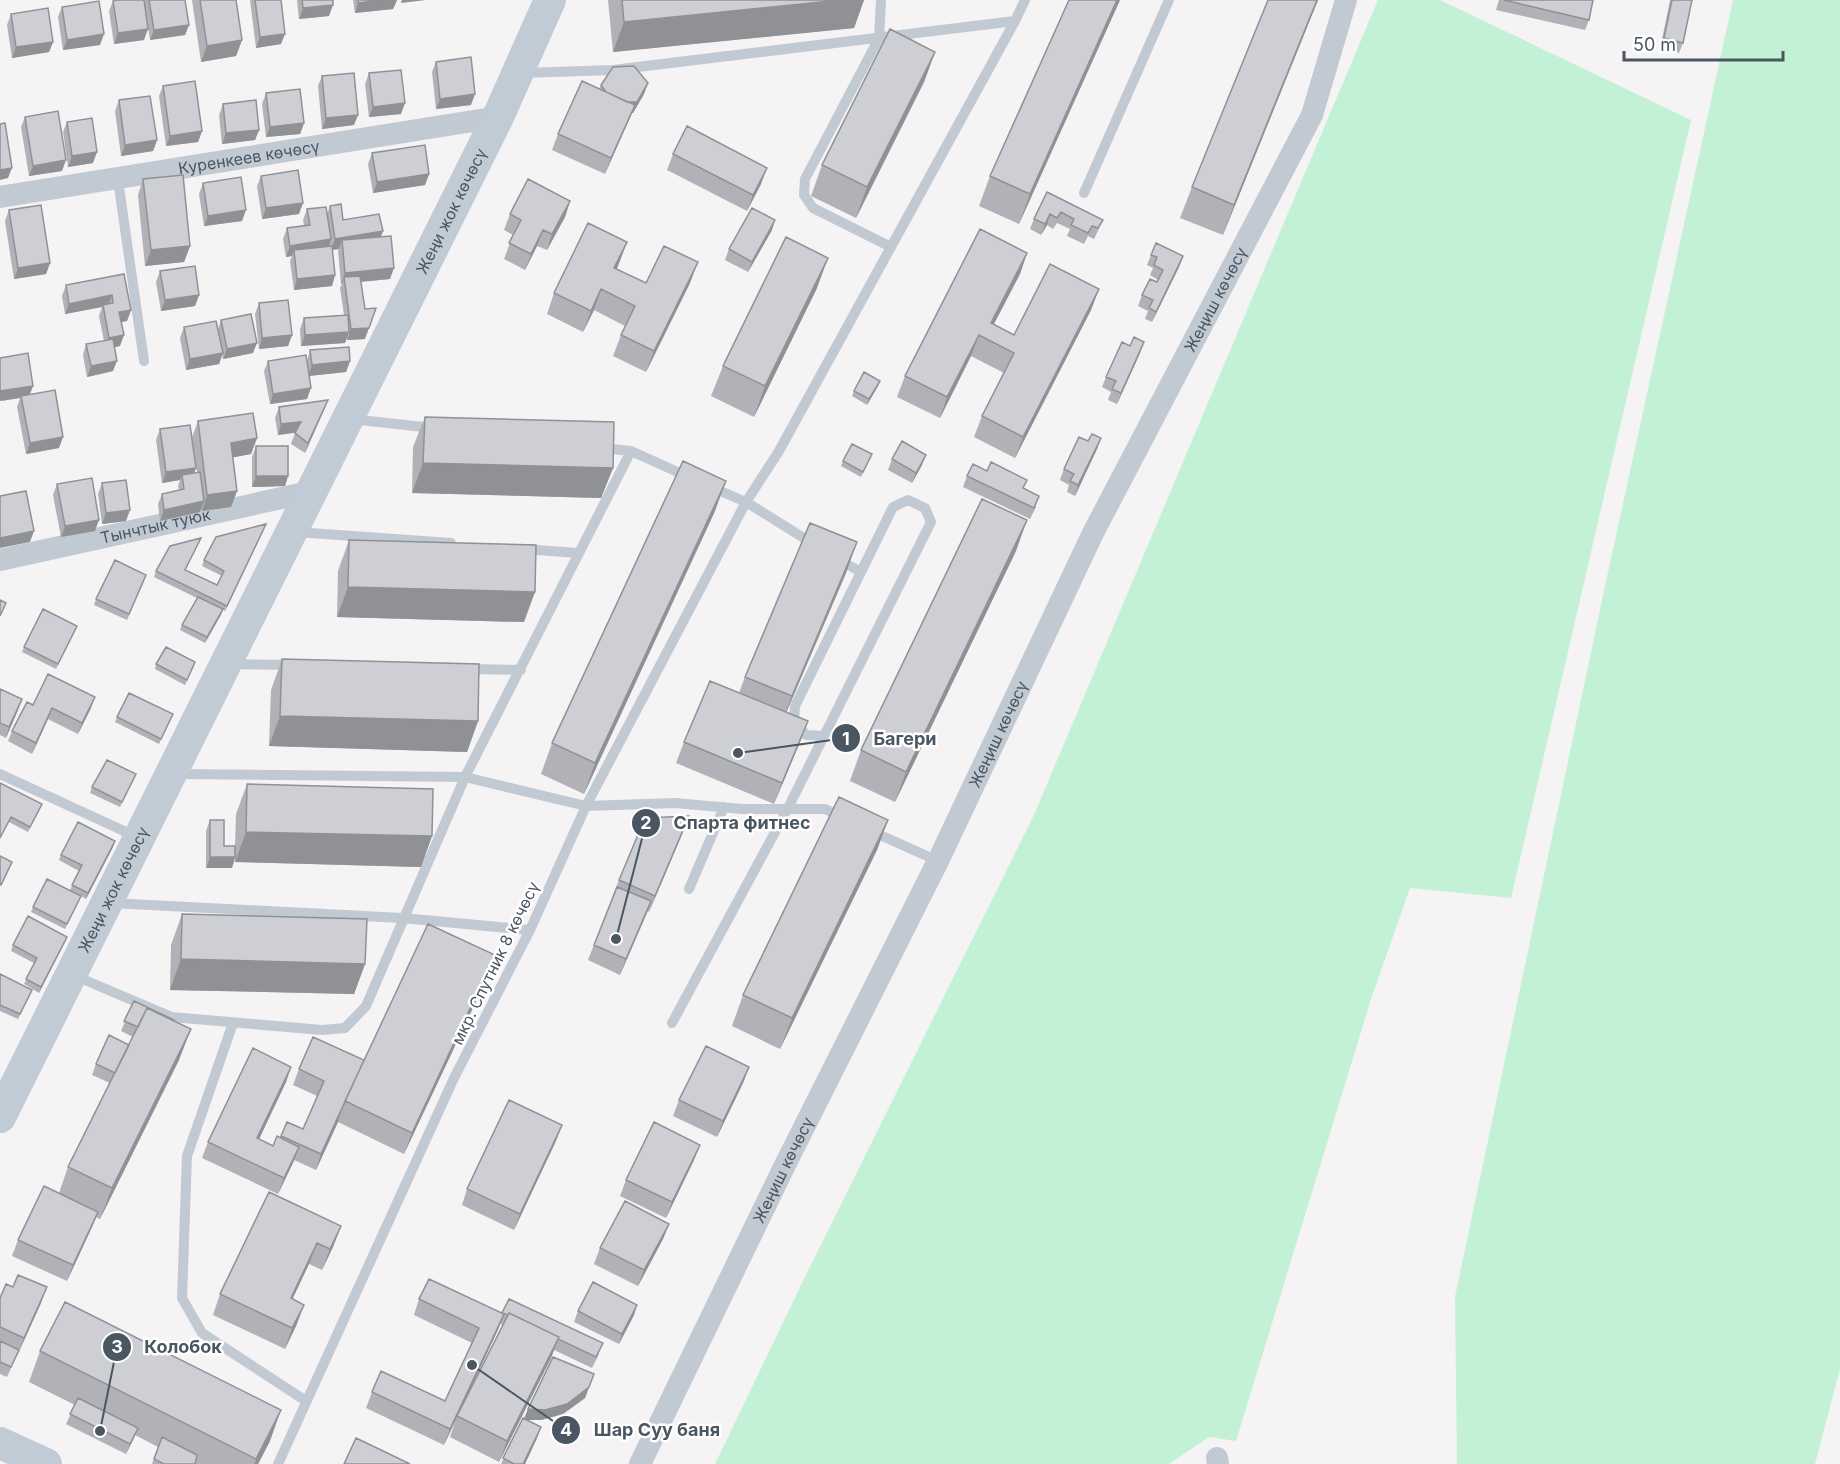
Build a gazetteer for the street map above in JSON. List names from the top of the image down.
{
  "streets": {
    "main road": ["Жеңи жок көчөсү"],
    "street": ["Куренкеев көчөсү", "Жеңиш көчөсү", "Тынчтык туюк"],
    "lane": ["мкр. Спутник 8 көчөсү"]
  },
  "crossings": [
    ["Куренкеев көчөсү", "Жеңи жок көчөсү"],
    ["Жеңи жок көчөсү", "Тынчтык туюк"]
  ],
  "places": [
    "Багери",
    "Спарта фитнес",
    "Шар Суу баня",
    "Колобок"
  ],
  "scale_bar": "50 m"
}
